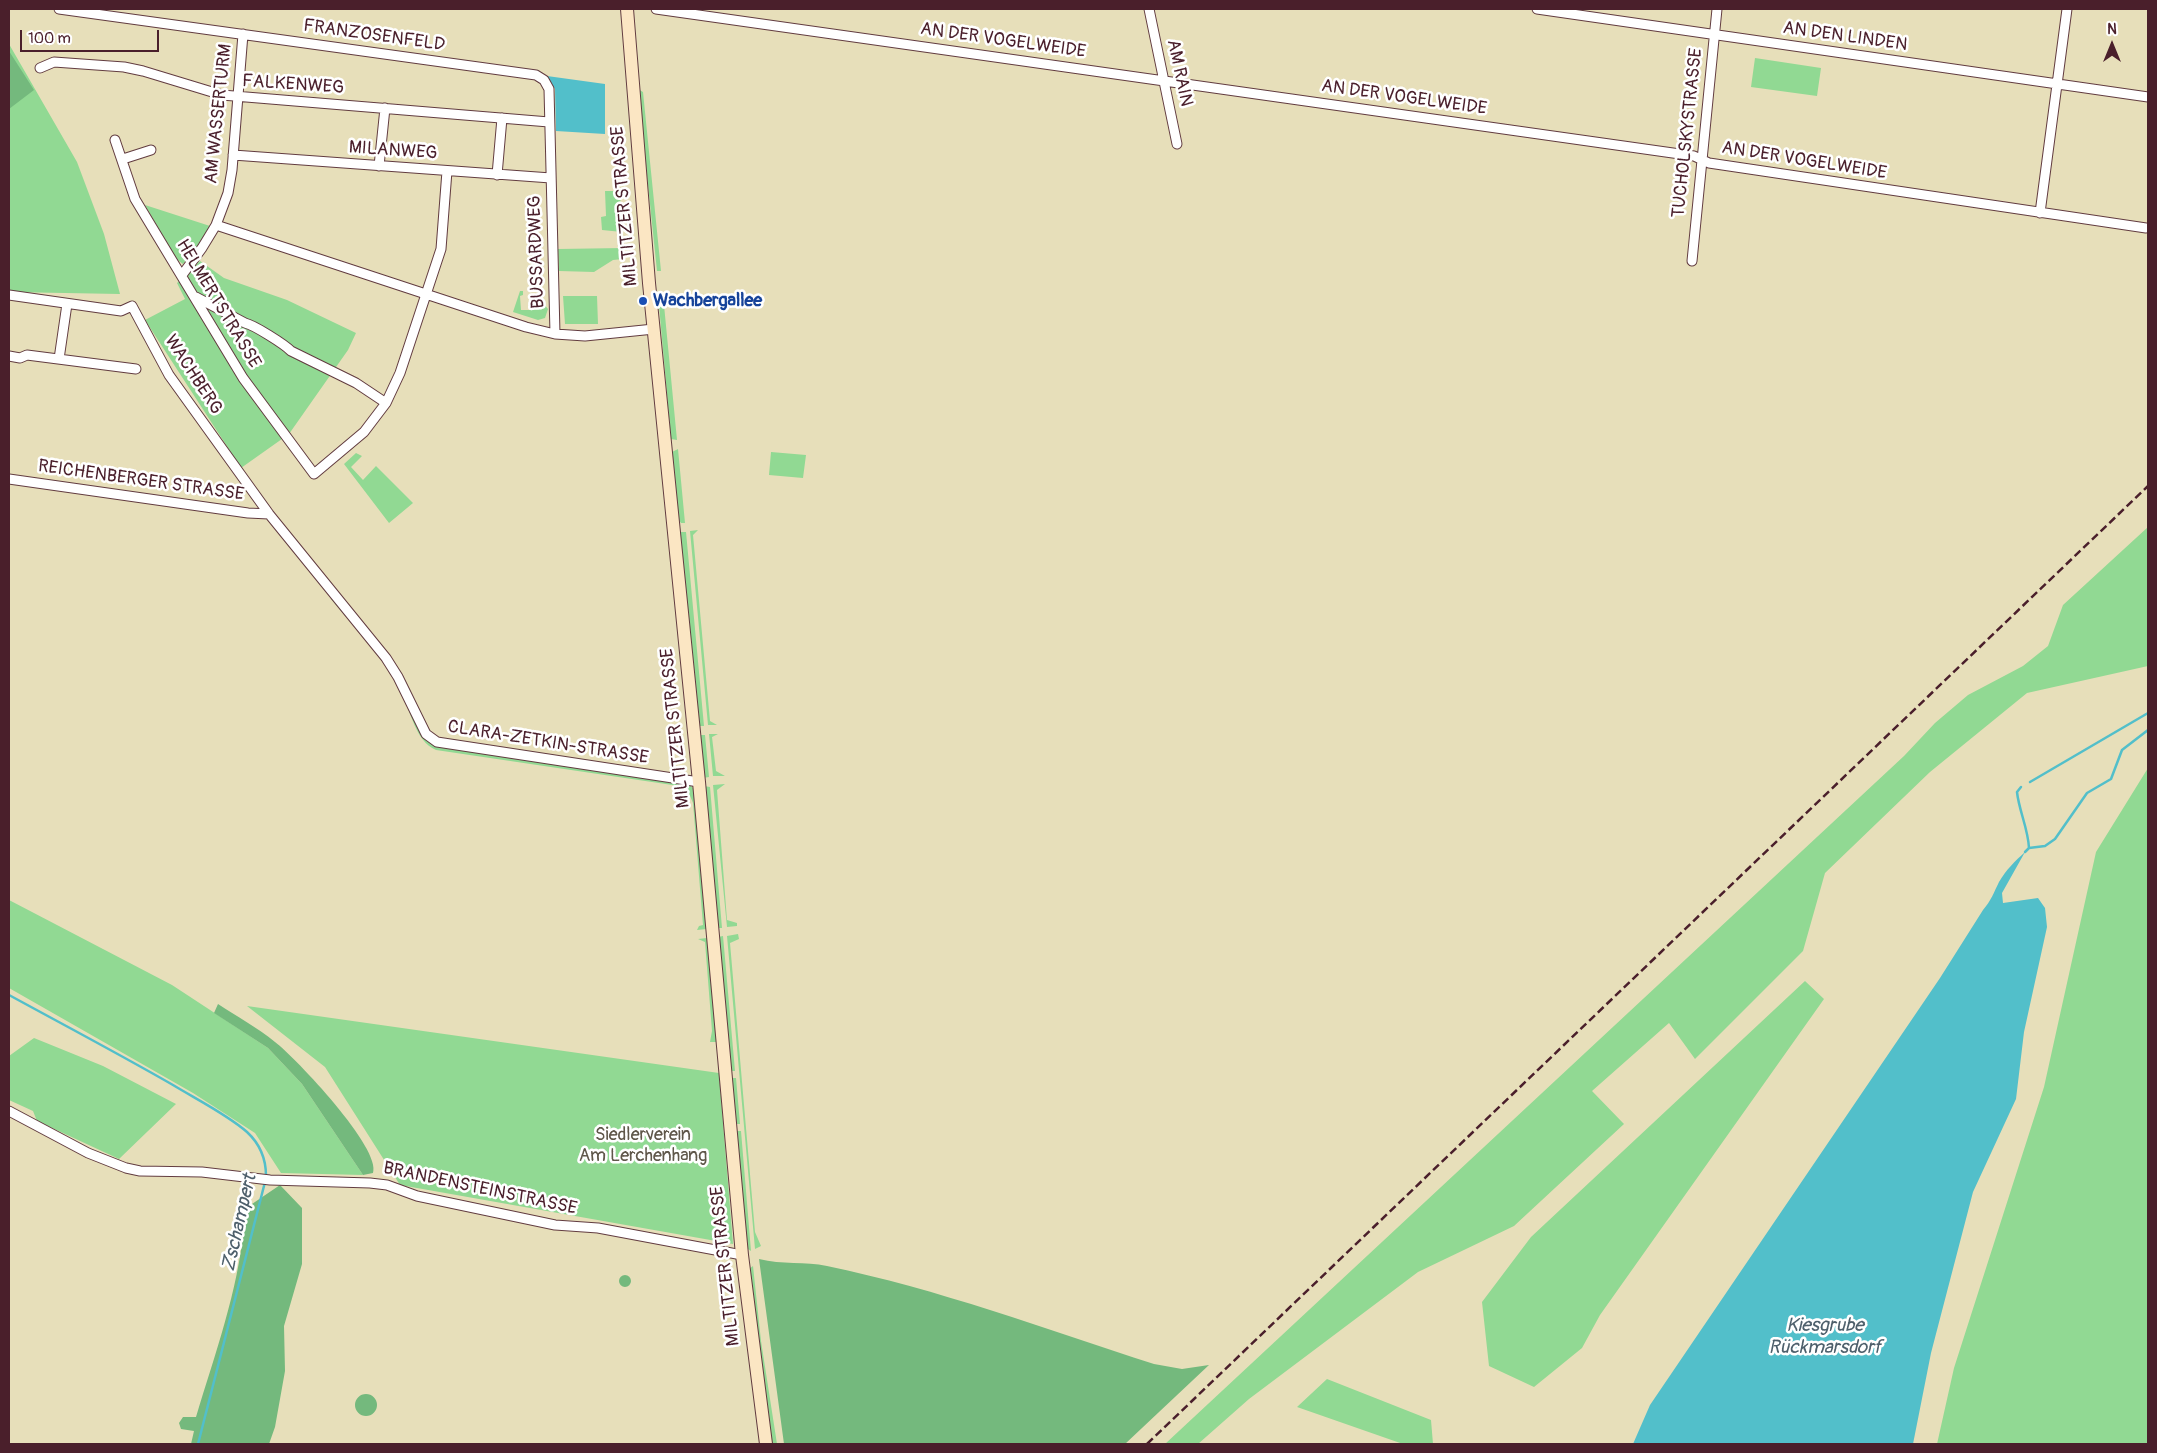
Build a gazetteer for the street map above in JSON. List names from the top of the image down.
{
  "streets": {
    "street": [
      "FRANZOSENFELD",
      "AN DEN LINDEN",
      "AN DER VOGELWEIDE",
      "AM RAIN",
      "FALKENWEG",
      "AM WASSERTURM",
      "TUCHOLSKYSTRASSE",
      "MILANWEG",
      "MILTITZER STRASSE",
      "BUSSARDWEG",
      "HELMERTSTRASSE",
      "WACHBERG",
      "REICHENBERGER STRASSE",
      "CLARA-ZETKIN-STRASSE",
      "BRANDENSTEINSTRASSE"
    ]
  },
  "crossings": [
    ["FRANZOSENFELD", "AM WASSERTURM"],
    ["FRANZOSENFELD", "BUSSARDWEG"],
    ["AN DEN LINDEN", "TUCHOLSKYSTRASSE"],
    ["AN DER VOGELWEIDE", "AM RAIN"],
    ["AN DER VOGELWEIDE", "TUCHOLSKYSTRASSE"],
    ["FALKENWEG", "AM WASSERTURM"],
    ["FALKENWEG", "BUSSARDWEG"],
    ["AM WASSERTURM", "MILANWEG"],
    ["AM WASSERTURM", "HELMERTSTRASSE"],
    ["MILANWEG", "BUSSARDWEG"],
    ["MILTITZER STRASSE", "CLARA-ZETKIN-STRASSE"],
    ["MILTITZER STRASSE", "BRANDENSTEINSTRASSE"],
    ["WACHBERG", "REICHENBERGER STRASSE"],
    ["WACHBERG", "CLARA-ZETKIN-STRASSE"],
    ["REICHENBERGER STRASSE", "CLARA-ZETKIN-STRASSE"]
  ],
  "water": ["Zschampert", "Kiesgrube Rückmarsdorf"],
  "parks": ["Siedlerverein Am Lerchenhang"],
  "places": ["Wachbergallee"],
  "scale_bar": "100 m",
  "north": "top"
}
